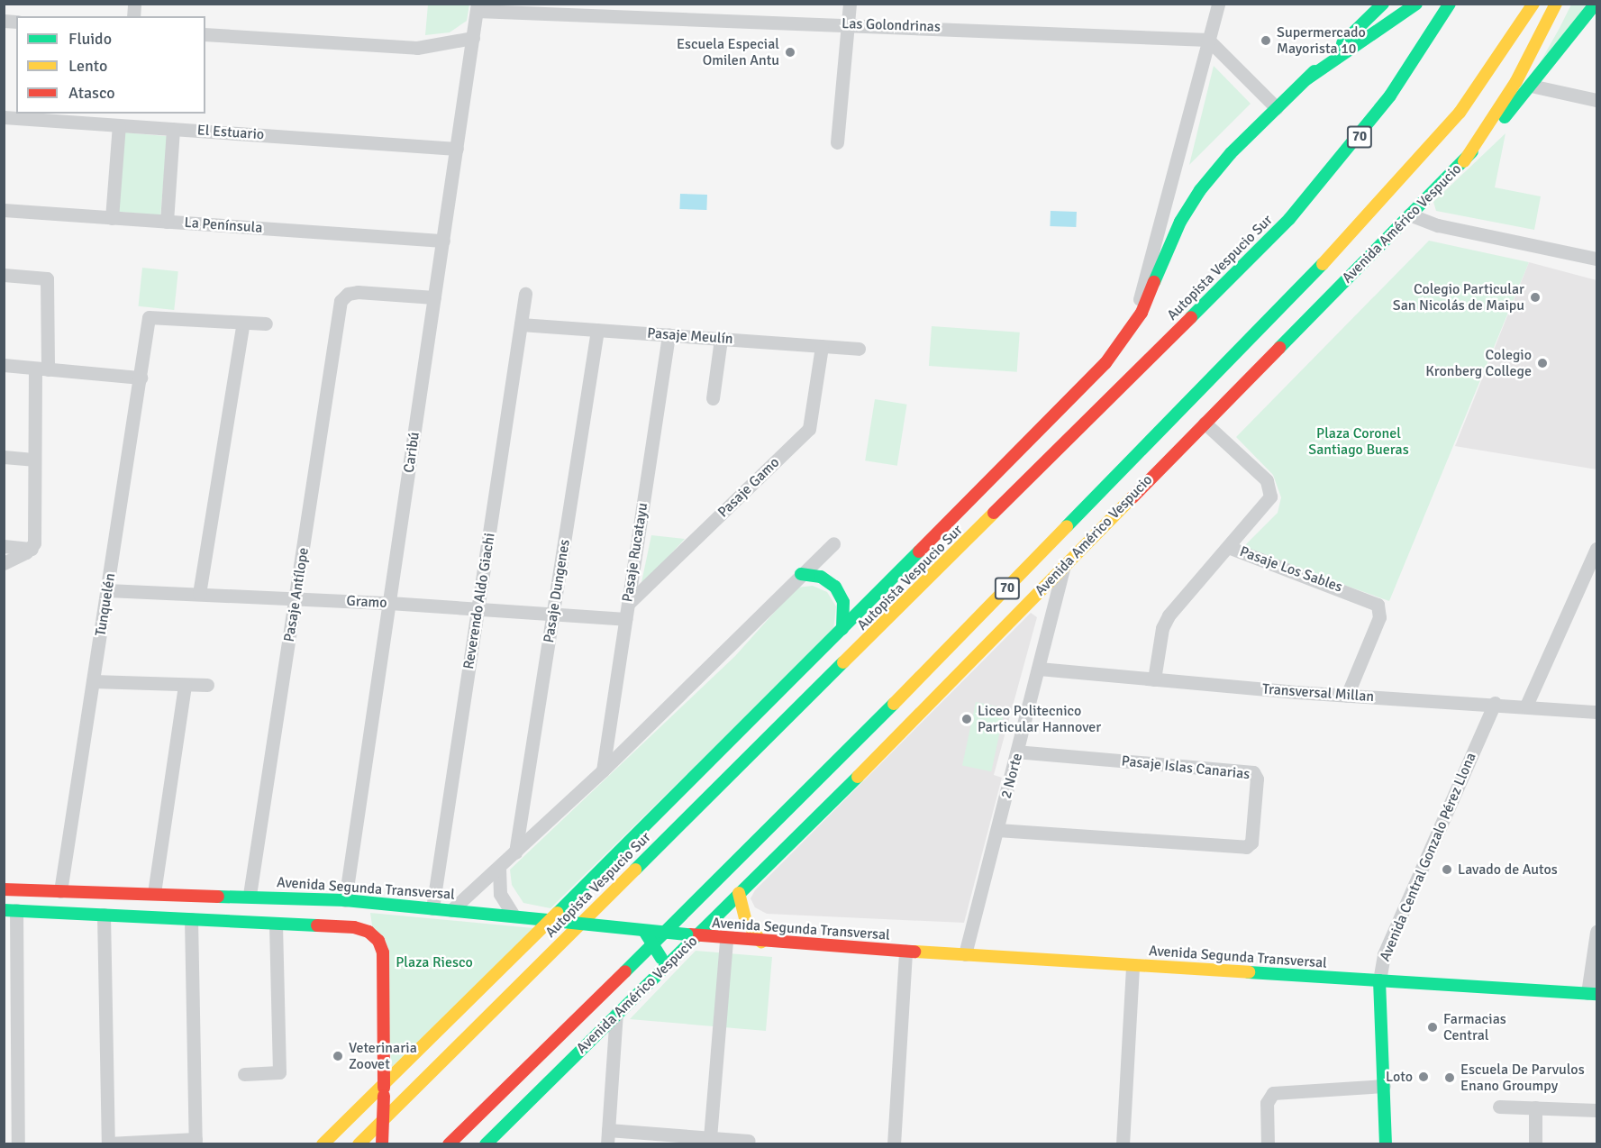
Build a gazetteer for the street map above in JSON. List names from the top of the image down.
{
  "streets": {
    "main road": [
      "70",
      "Avenida Américo Vespucio",
      "Autopista Vespucio Sur",
      "Avenida Central Gonzalo Pérez Llona",
      "Avenida Segunda Transversal"
    ],
    "street": [
      "Las Golondrinas",
      "El Estuario",
      "La Península",
      "Pasaje Meulín",
      "Caribú",
      "Pasaje Gamo",
      "Pasaje Rucatayu",
      "Pasaje Los Sables",
      "Pasaje Dungenes",
      "Pasaje Antílope",
      "Reverendo Aldo Giachi",
      "Gramo",
      "Tunquelén",
      "Transversal Millan",
      "Pasaje Islas Canarias",
      "2 Norte"
    ]
  },
  "crossings": [
    ["Las Golondrinas", "Caribú"],
    ["El Estuario", "Caribú"],
    ["Avenida Américo Vespucio", "2 Norte"],
    ["Avenida Américo Vespucio", "Avenida Segunda Transversal"],
    ["La Península", "Caribú"],
    ["Pasaje Meulín", "Pasaje Gamo"],
    ["Pasaje Meulín", "Pasaje Rucatayu"],
    ["Pasaje Meulín", "Pasaje Dungenes"],
    ["Pasaje Meulín", "Reverendo Aldo Giachi"],
    ["Caribú", "Pasaje Antílope"],
    ["Caribú", "Gramo"],
    ["Caribú", "Avenida Segunda Transversal"],
    ["Pasaje Gamo", "Pasaje Rucatayu"],
    ["Pasaje Rucatayu", "Gramo"],
    ["Pasaje Los Sables", "Transversal Millan"],
    ["Pasaje Dungenes", "Gramo"],
    ["Pasaje Antílope", "Gramo"],
    ["Pasaje Antílope", "Avenida Segunda Transversal"],
    ["Reverendo Aldo Giachi", "Gramo"],
    ["Reverendo Aldo Giachi", "Avenida Segunda Transversal"],
    ["Gramo", "Tunquelén"],
    ["Tunquelén", "Avenida Segunda Transversal"],
    ["Transversal Millan", "2 Norte"],
    ["Transversal Millan", "Avenida Central Gonzalo Pérez Llona"],
    ["Pasaje Islas Canarias", "2 Norte"],
    ["2 Norte", "Avenida Segunda Transversal"],
    ["Avenida Central Gonzalo Pérez Llona", "Avenida Segunda Transversal"]
  ],
  "parks": ["Plaza Coronel Santiago Bueras", "Plaza Riesco"],
  "places": [
    "Supermercado Mayorista 10",
    "Escuela Especial Omilen Antu",
    "Colegio Particular San Nicolás de Maipu",
    "Colegio Kronberg College",
    "Liceo Politecnico Particular Hannover",
    "Lavado de Autos",
    "Farmacias Central",
    "Veterinaria Zoovet",
    "Loto",
    "Escuela De Parvulos Enano Groumpy"
  ],
  "legend": ["Fluido", "Lento", "Atasco"]
}
